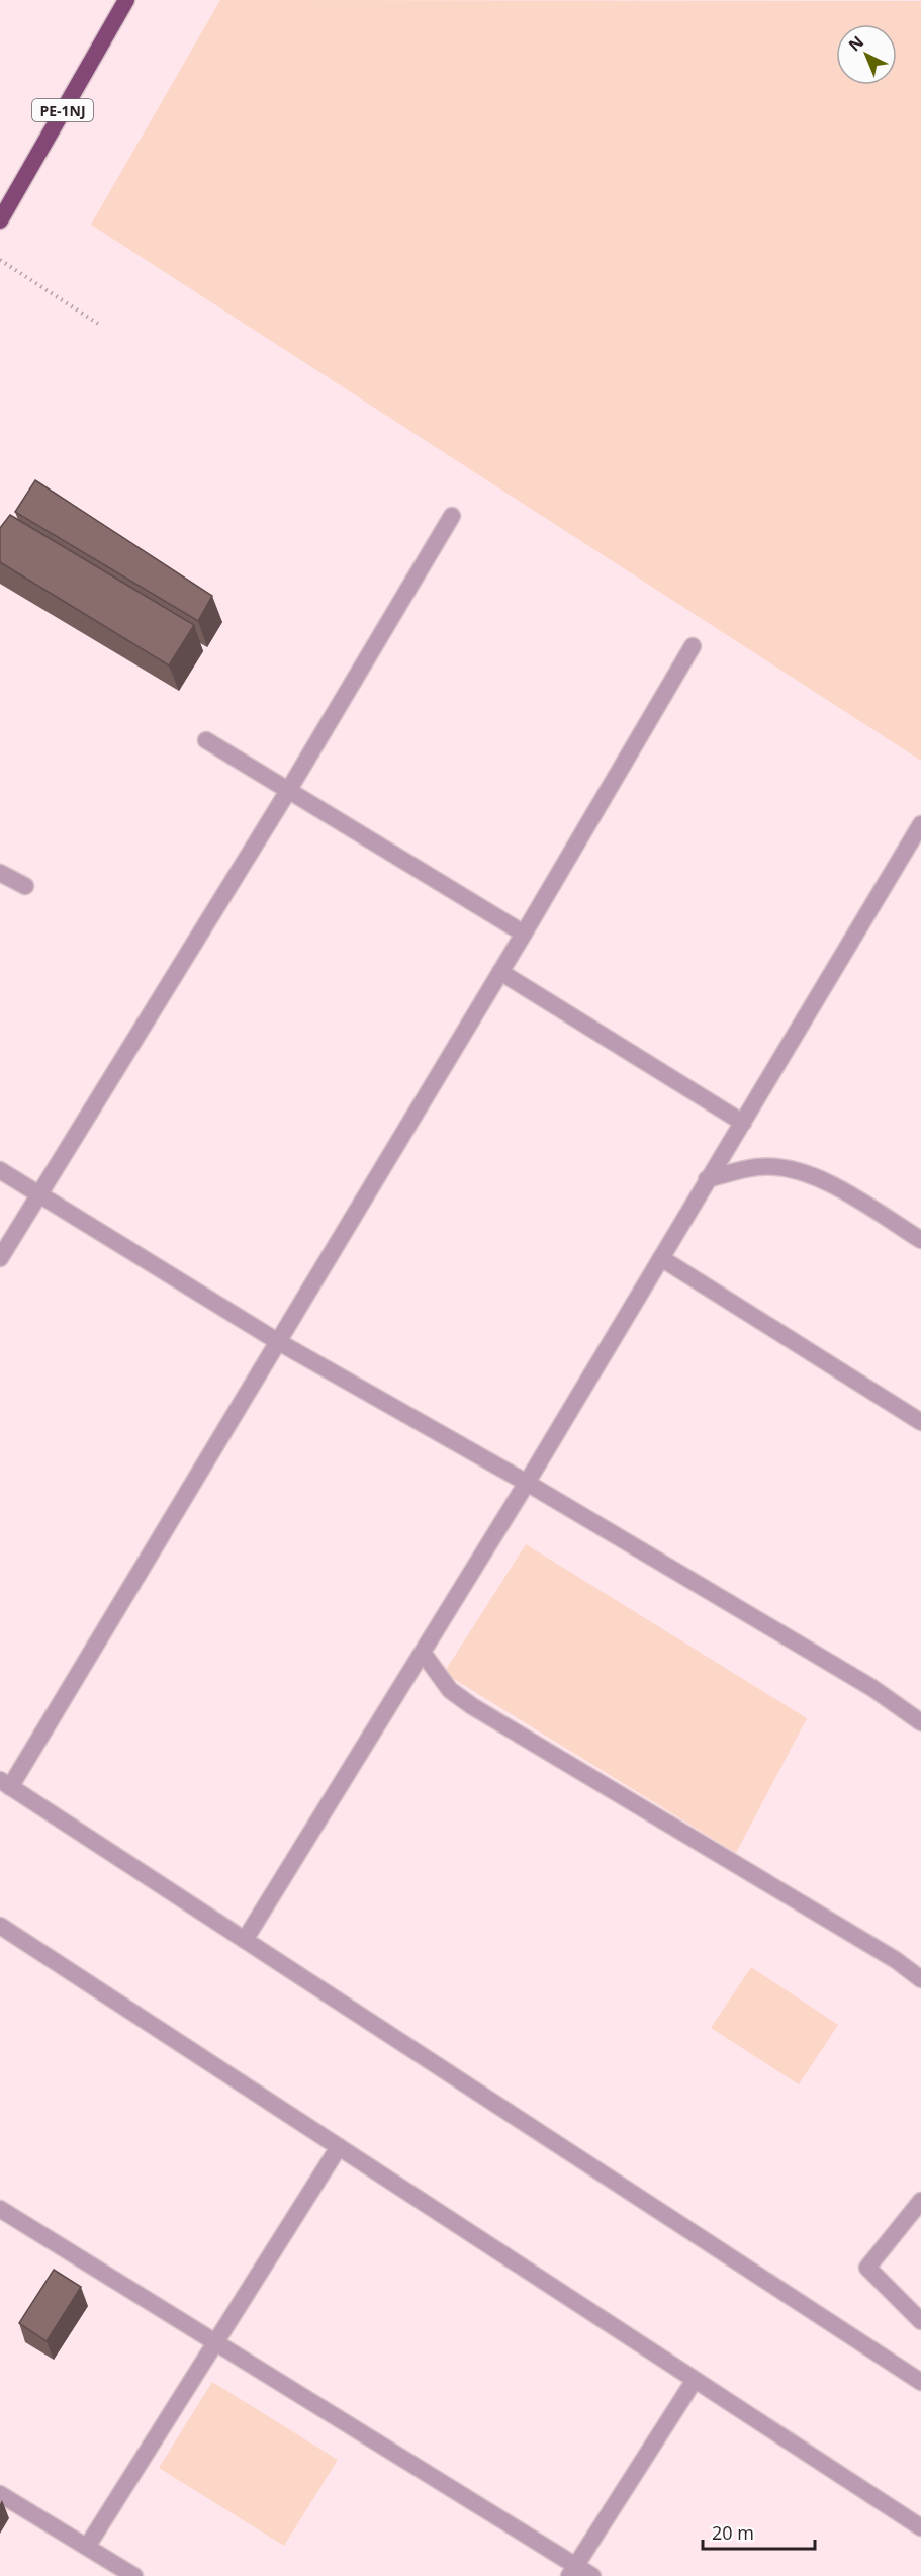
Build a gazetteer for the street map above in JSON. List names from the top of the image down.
{
  "streets": {
    "highway": ["PE-1NJ"]
  },
  "scale_bar": "20 m",
  "north": "top left"
}
